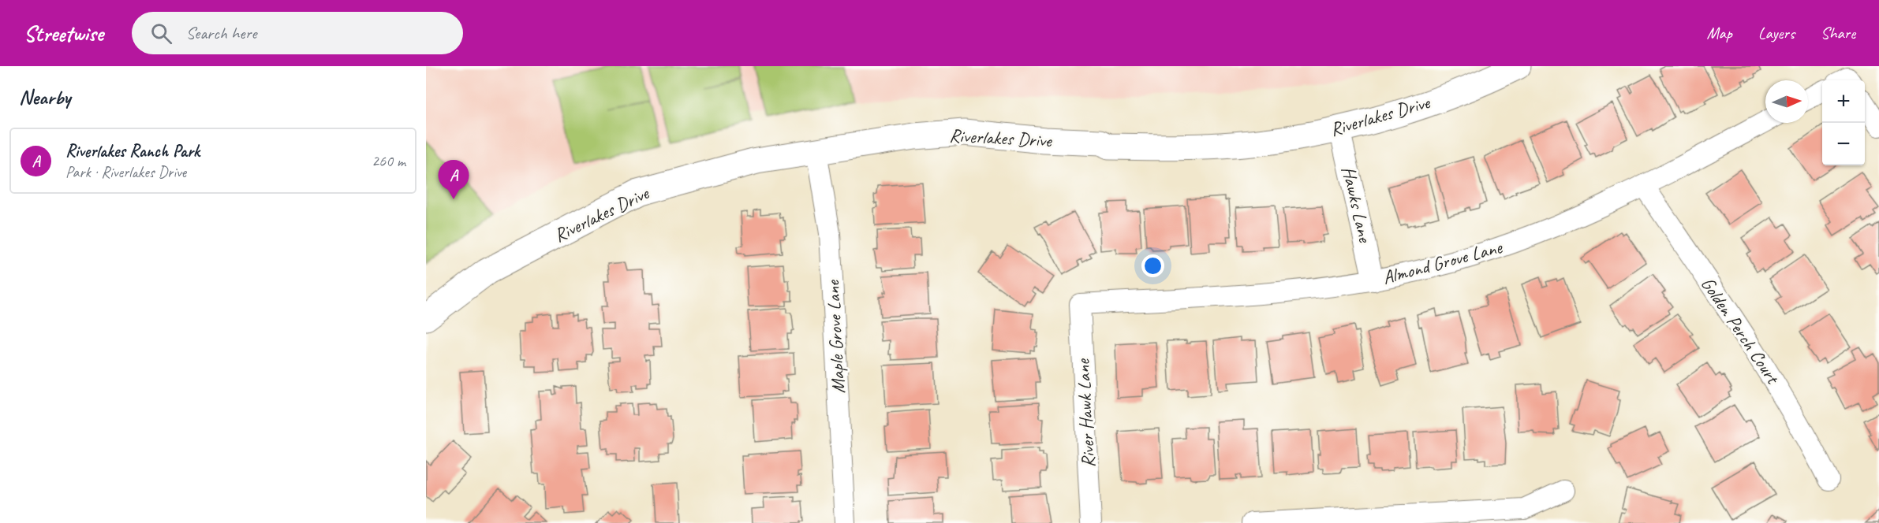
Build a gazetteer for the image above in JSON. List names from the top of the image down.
{
  "streets": {
    "main road": ["Riverlakes Drive"],
    "street": [
      "Hawks Lane",
      "Almond Grove Lane",
      "Golden Perch Court",
      "Maple Grove Lane",
      "River Hawk Lane"
    ]
  },
  "crossings": [
    ["Riverlakes Drive", "Hawks Lane"],
    ["Riverlakes Drive", "Maple Grove Lane"],
    ["Hawks Lane", "Almond Grove Lane"],
    ["Almond Grove Lane", "Golden Perch Court"],
    ["Almond Grove Lane", "River Hawk Lane"]
  ],
  "north": "right",
  "page": {
    "header": "Streetwise",
    "search": "Search here",
    "nav": ["Map", "Layers", "Share"],
    "heading": "Nearby",
    "map_buttons": ["+", "−"],
    "list": [
      {
        "mark": "A",
        "name": "Riverlakes Ranch Park",
        "note": "Park · Riverlakes Drive",
        "value": "260 m"
      }
    ],
    "pins": "A"
  }
}
